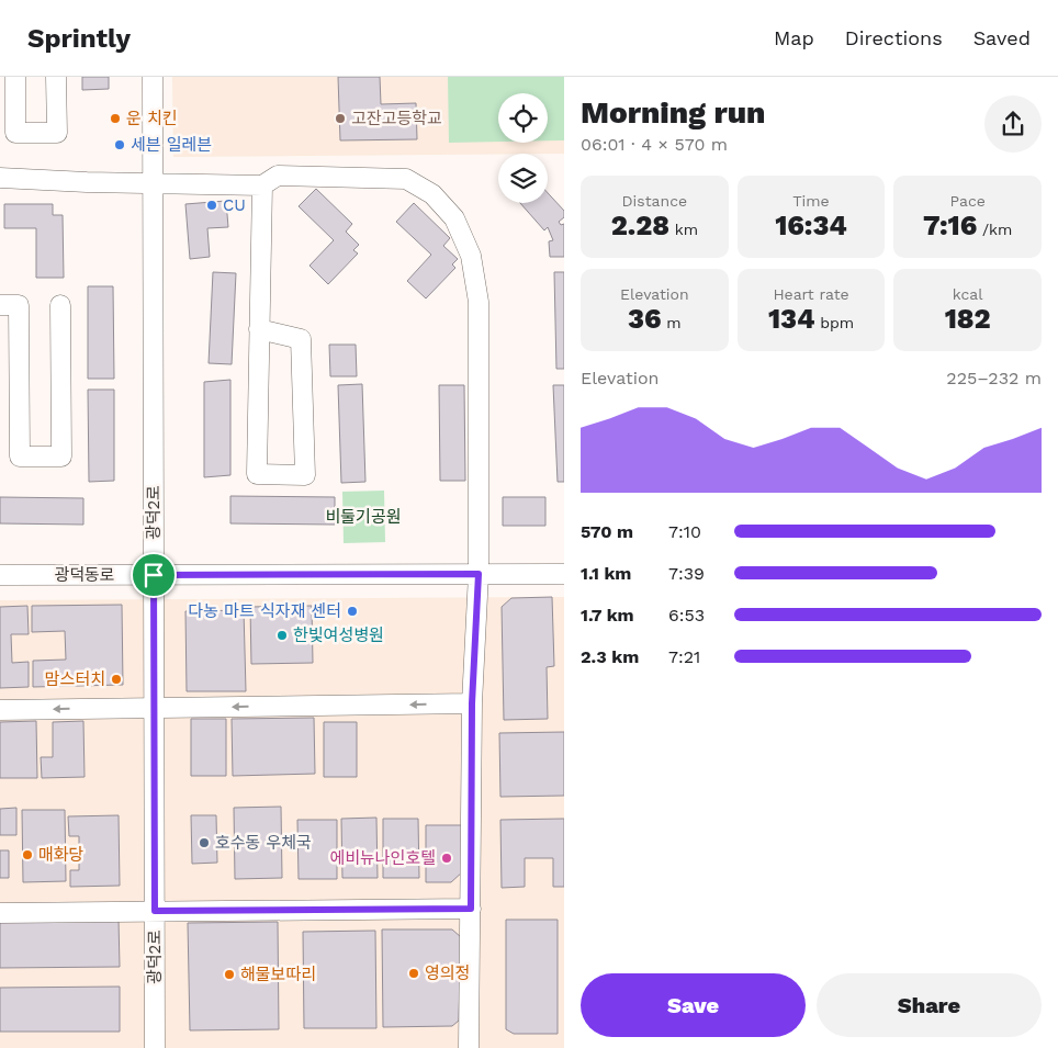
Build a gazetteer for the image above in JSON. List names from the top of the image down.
{
  "streets": {
    "street": ["광덕2로", "광덕동로"]
  },
  "crossings": [
    ["광덕2로", "광덕동로"]
  ],
  "parks": ["비둘기공원"],
  "places": [
    "운 치킨",
    "고잔고등학교",
    "세븐 일레븐",
    "CU",
    "다농 마트 식자재 센터",
    "한빛여성병원",
    "맘스터치",
    "호수동 우체국",
    "매화당",
    "에비뉴나인호텔",
    "영의정",
    "해물보따리"
  ],
  "page": {
    "header": "Sprintly",
    "nav": ["Map", "Directions", "Saved"],
    "heading": ["Morning run", "06:01 · 4 × 570 m"],
    "stats": [
      ["Distance", "2.28 km"],
      ["Time", "16:34"],
      ["Pace", "7:16 /km"],
      ["Elevation", "36 m"],
      ["Heart rate", "134 bpm"],
      ["kcal", "182"]
    ],
    "chart": ["Elevation", "225–232 m"],
    "list": [
      {
        "name": "570 m",
        "note": "7:10"
      },
      {
        "name": "1.1 km",
        "note": "7:39"
      },
      {
        "name": "1.7 km",
        "note": "6:53"
      },
      {
        "name": "2.3 km",
        "note": "7:21"
      }
    ],
    "buttons": ["Save", "Share"]
  }
}
